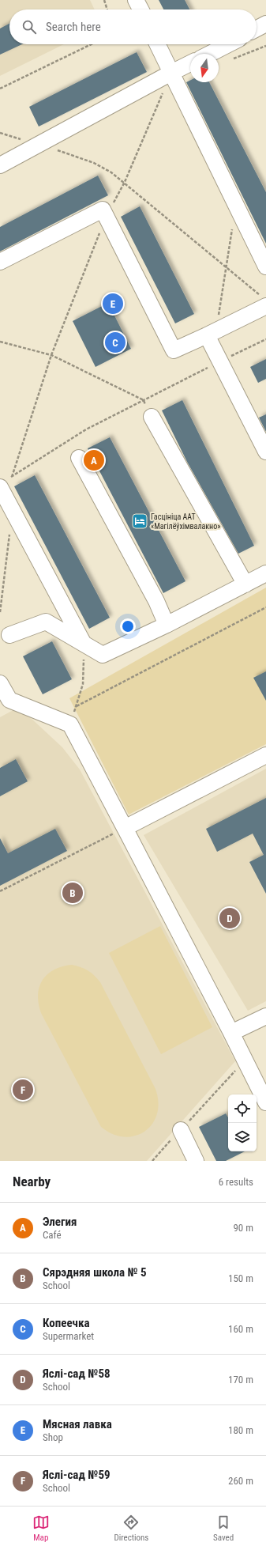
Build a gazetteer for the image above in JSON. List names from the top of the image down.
{
  "places": {
    "hotel": ["Гасцініца ААТ «Магілёўхімвалакно»"]
  },
  "north": "bottom",
  "page": {
    "search": "Search here",
    "pins": [
      "E",
      "C",
      "A",
      "B",
      "D",
      "F"
    ],
    "heading": ["Nearby", "6 results"],
    "list": [
      {
        "mark": "A",
        "name": "Элегия",
        "note": "Café",
        "value": "90 m"
      },
      {
        "mark": "B",
        "name": "Сярэдняя школа № 5",
        "note": "School",
        "value": "150 m"
      },
      {
        "mark": "C",
        "name": "Копеечка",
        "note": "Supermarket",
        "value": "160 m"
      },
      {
        "mark": "D",
        "name": "Яслі-сад №58",
        "note": "School",
        "value": "170 m"
      },
      {
        "mark": "E",
        "name": "Мясная лавка",
        "note": "Shop",
        "value": "180 m"
      },
      {
        "mark": "F",
        "name": "Яслі-сад №59",
        "note": "School",
        "value": "260 m"
      }
    ],
    "nav": ["Map", "Directions", "Saved"]
  }
}
